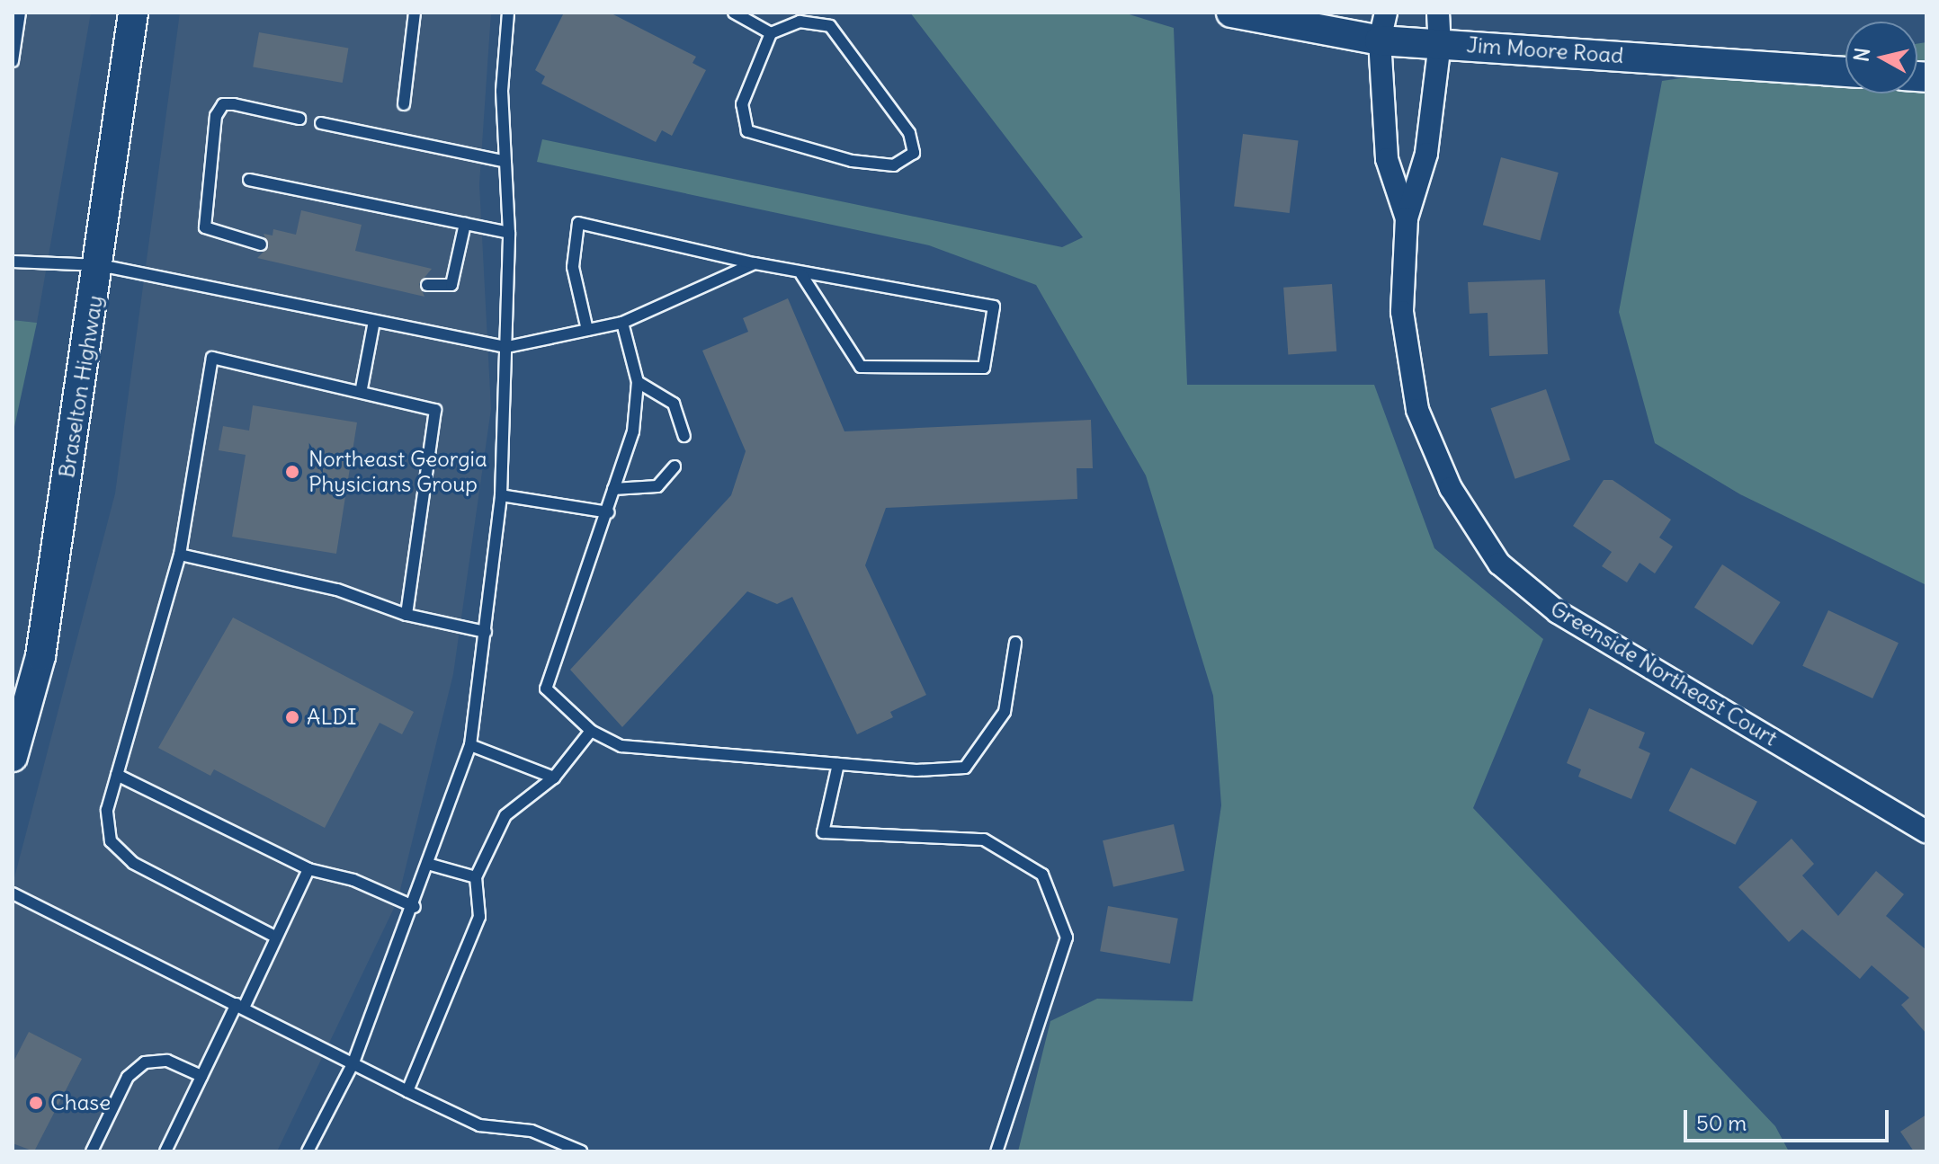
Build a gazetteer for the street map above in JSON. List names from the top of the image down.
{
  "streets": {
    "main road": ["Jim Moore Road", "Braselton Highway"],
    "street": ["Greenside Northeast Court"]
  },
  "crossings": [
    ["Jim Moore Road", "Greenside Northeast Court"]
  ],
  "places": ["Northeast Georgia Physicians Group", "ALDI", "Chase"],
  "scale_bar": "50 m",
  "north": "left"
}
